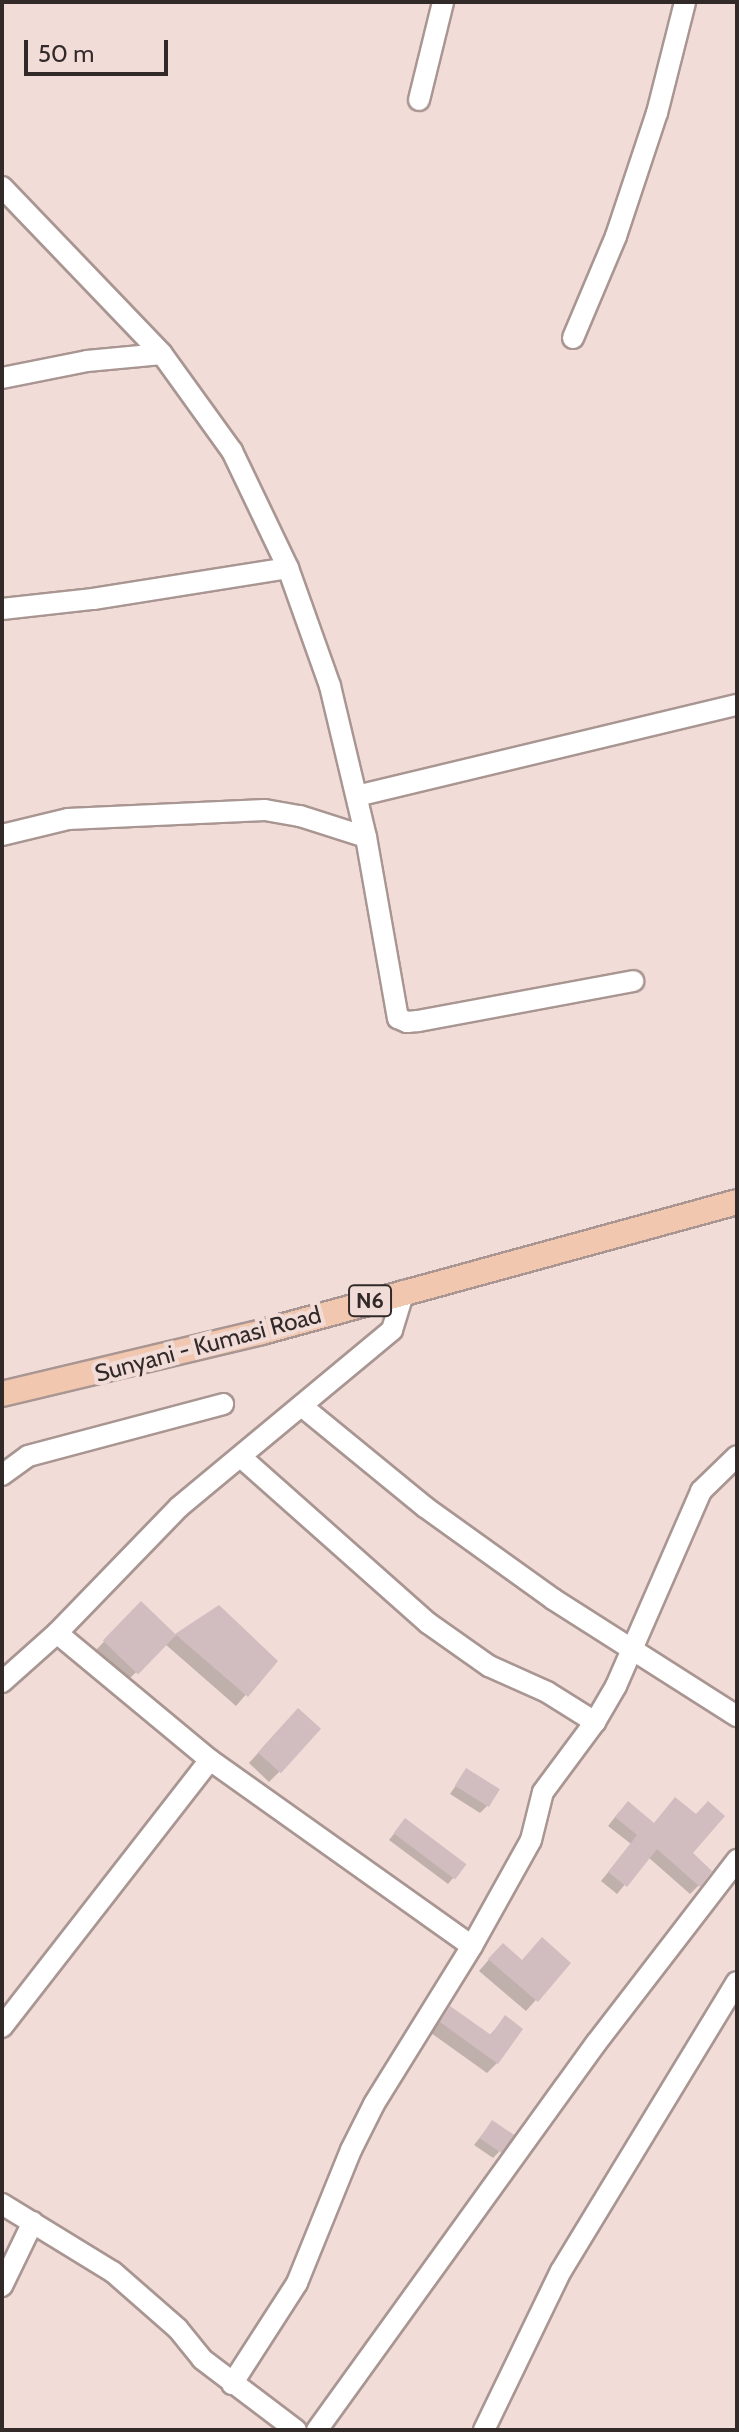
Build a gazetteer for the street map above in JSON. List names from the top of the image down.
{
  "streets": {
    "main road": ["N6", "Sunyani - Kumasi Road"]
  },
  "scale_bar": "50 m"
}
